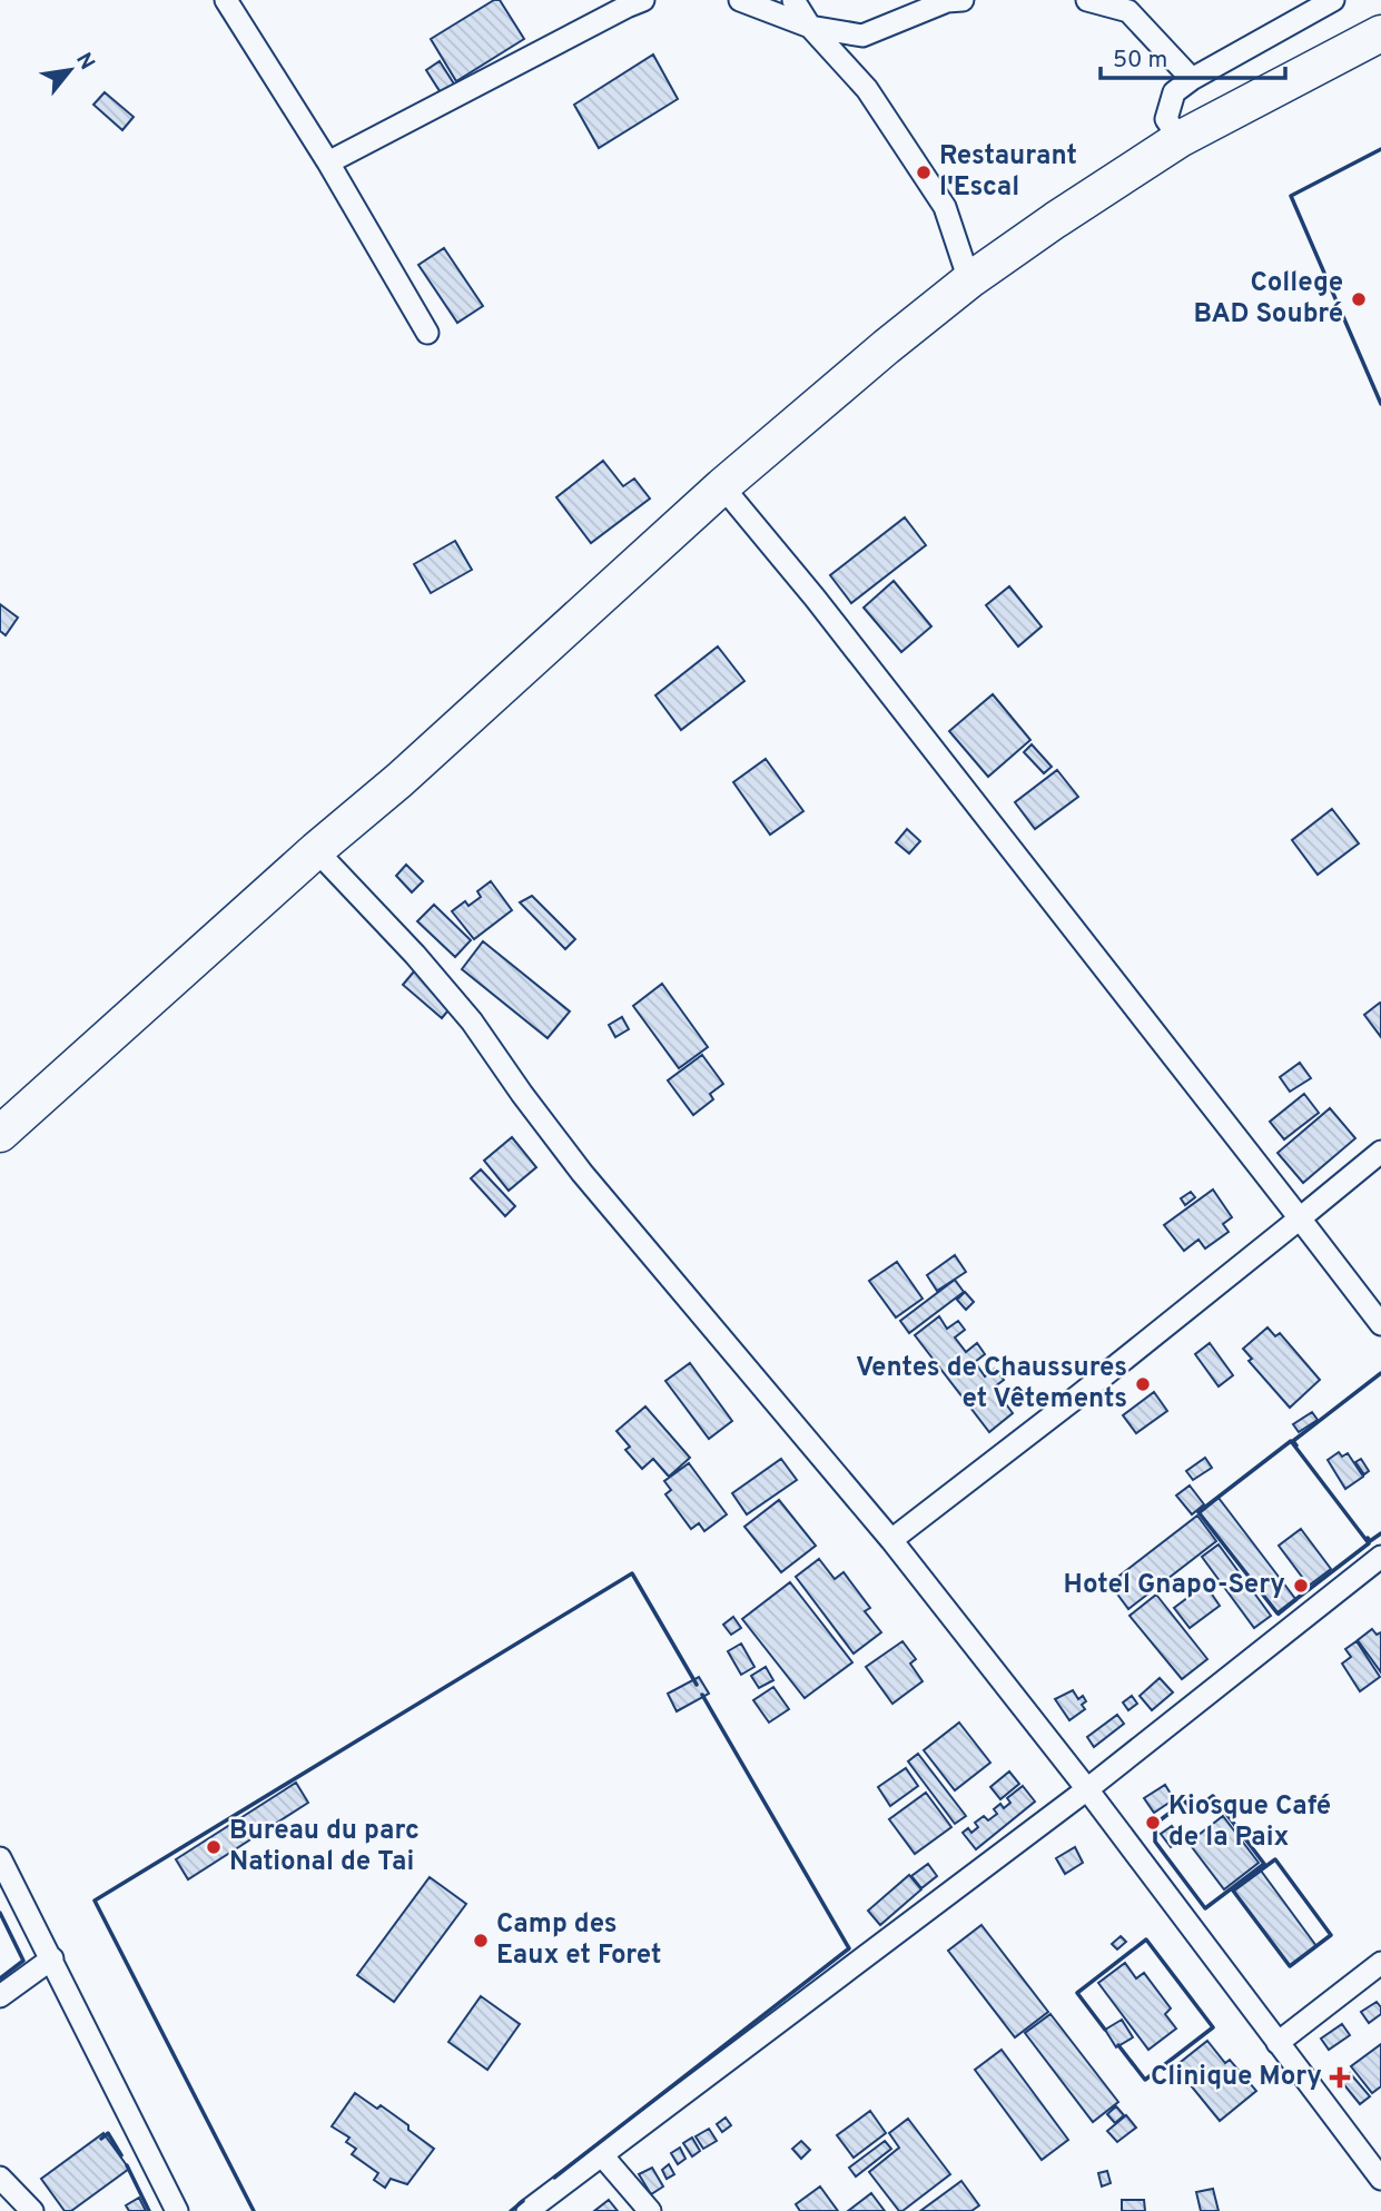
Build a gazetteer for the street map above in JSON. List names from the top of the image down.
{
  "places": {
    "other": [
      "Restaurant l'Escal",
      "College BAD Soubré",
      "Ventes de Chaussures et Vêtements",
      "Hotel Gnapo-Sery",
      "Kiosque Café de la Paix",
      "Bureau du parc National de Tai",
      "Camp des Eaux et Foret"
    ],
    "health": ["Clinique Mory"]
  },
  "scale_bar": "50 m",
  "north": "top right"
}
